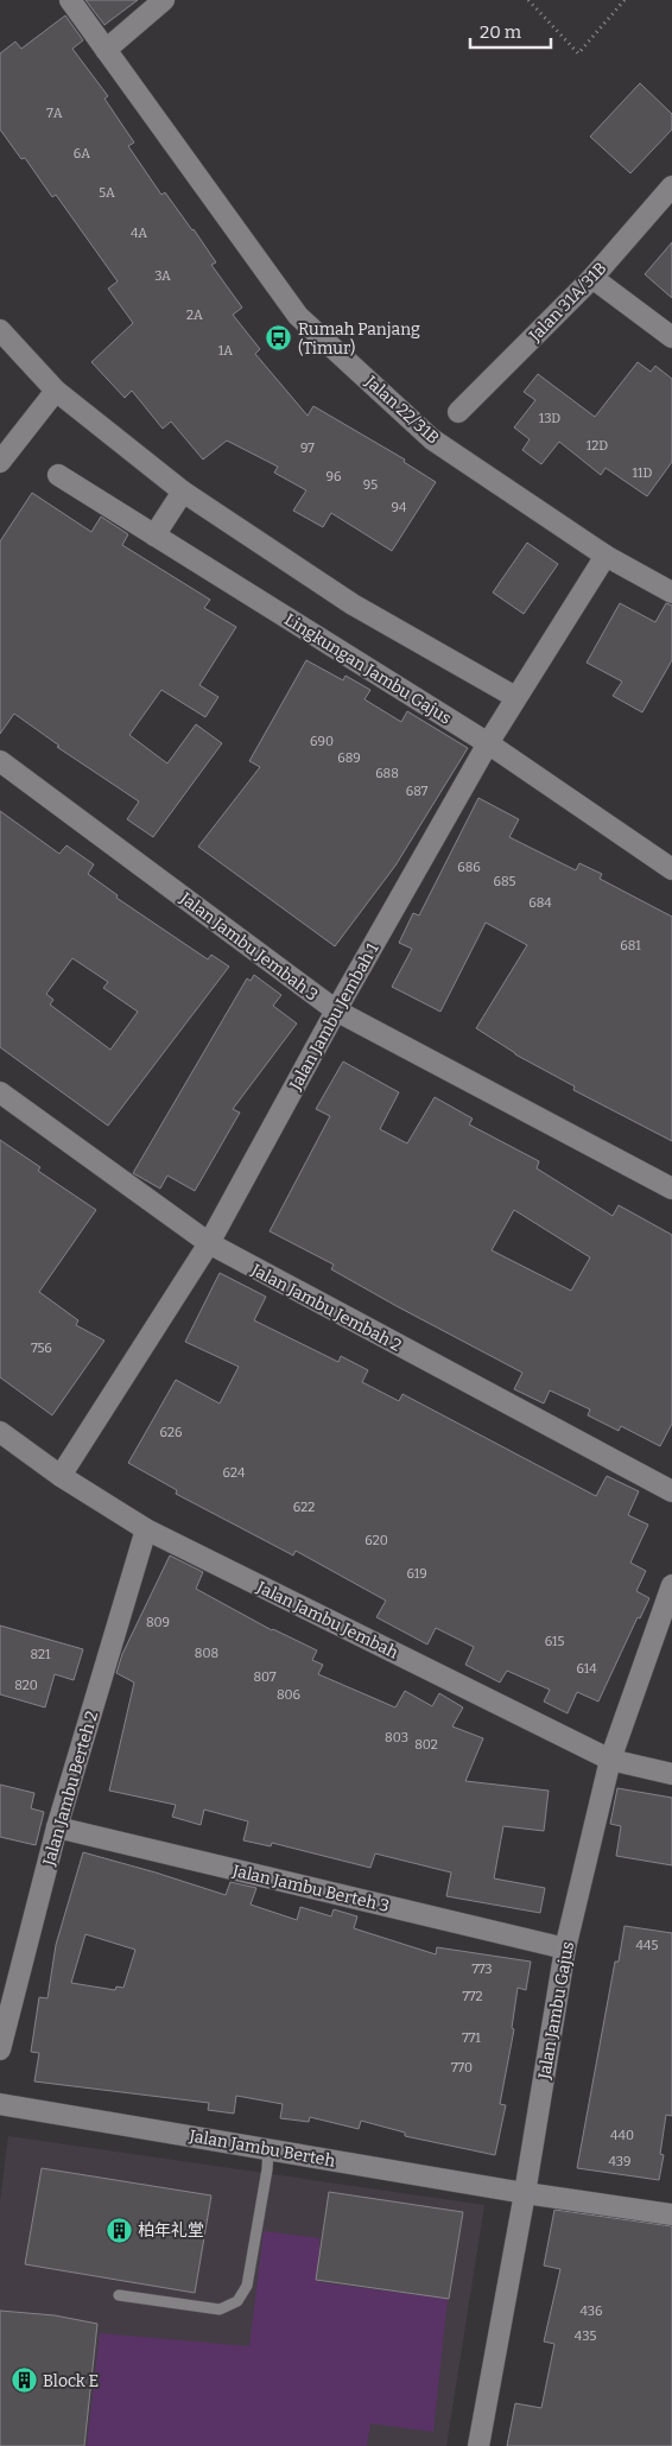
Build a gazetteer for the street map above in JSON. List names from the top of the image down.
{
  "streets": {
    "street": [
      "Jalan 31A/31B",
      "Jalan 22/31B",
      "Lingkungan Jambu Gajus",
      "Jalan Jambu Jembah 3",
      "Jalan Jambu Jembah 1",
      "Jalan Jambu Jembah 2",
      "Jalan Jambu Jembah",
      "Jalan Jambu Berteh 2",
      "Jalan Jambu Berteh 3",
      "Jalan Jambu Gajus",
      "Jalan Jambu Berteh"
    ]
  },
  "crossings": [
    ["Jalan 22/31B", "Jalan Jambu Jembah 1"],
    ["Lingkungan Jambu Gajus", "Jalan Jambu Jembah 1"],
    ["Jalan Jambu Jembah 3", "Jalan Jambu Jembah 1"],
    ["Jalan Jambu Jembah 1", "Jalan Jambu Jembah 2"],
    ["Jalan Jambu Jembah 1", "Jalan Jambu Jembah"],
    ["Jalan Jambu Jembah", "Jalan Jambu Berteh 2"],
    ["Jalan Jambu Jembah", "Jalan Jambu Gajus"],
    ["Jalan Jambu Berteh 2", "Jalan Jambu Berteh 3"],
    ["Jalan Jambu Berteh 3", "Jalan Jambu Gajus"],
    ["Jalan Jambu Gajus", "Jalan Jambu Berteh"]
  ],
  "places": {
    "bus stop": ["Rumah Panjang (Timur)"],
    "building": ["柏年礼堂", "Block E"]
  },
  "house_numbers": [
    "7A",
    "6A",
    "5A",
    "4A",
    "3A",
    "2A",
    "1A",
    "13D",
    "12D",
    "97",
    "11D",
    "96",
    "95",
    "94",
    "690",
    "689",
    "688",
    "687",
    "686",
    "685",
    "684",
    "681",
    "756",
    "626",
    "624",
    "622",
    "620",
    "619",
    "809",
    "615",
    "808",
    "821",
    "614",
    "807",
    "820",
    "806",
    "803",
    "802",
    "445",
    "773",
    "772",
    "771",
    "770",
    "440",
    "439",
    "436",
    "435"
  ],
  "scale_bar": "20 m"
}
